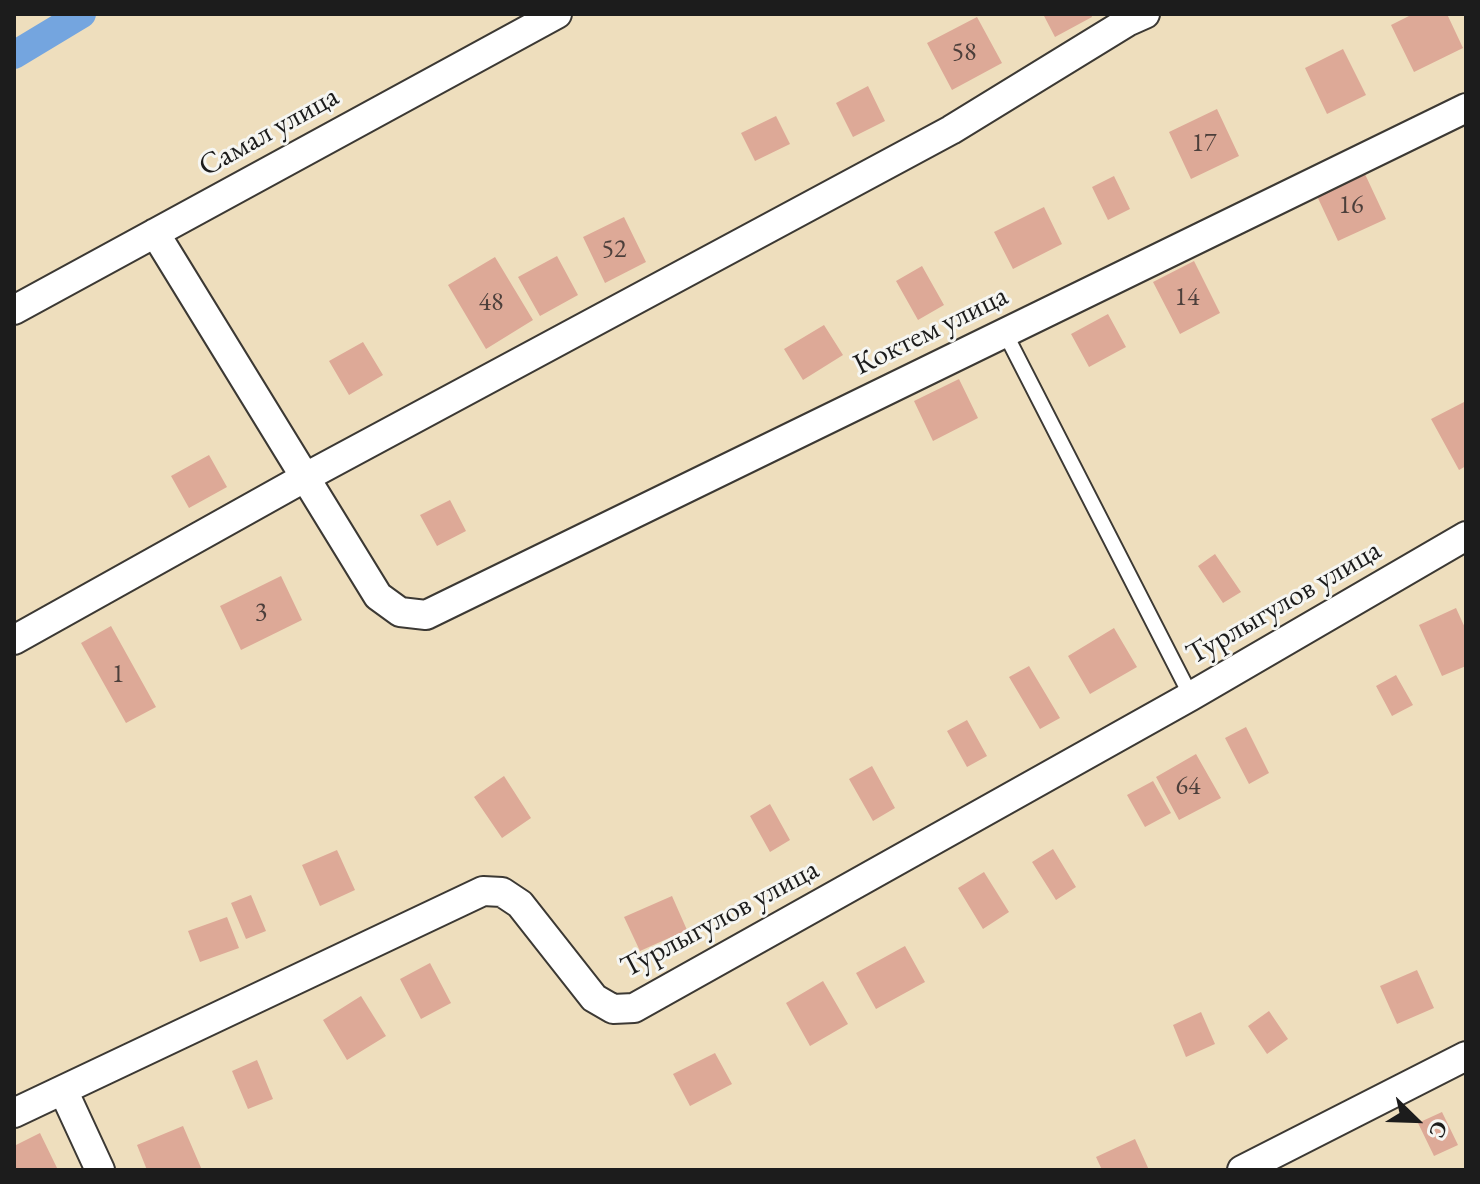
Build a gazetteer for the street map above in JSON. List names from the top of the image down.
{
  "streets": {
    "street": ["Самал улица", "Коктем улица", "Турлыгулов улица"]
  },
  "house_numbers": [
    "58",
    "17",
    "16",
    "52",
    "14",
    "48",
    "3",
    "1",
    "64"
  ],
  "north": "bottom right"
}
